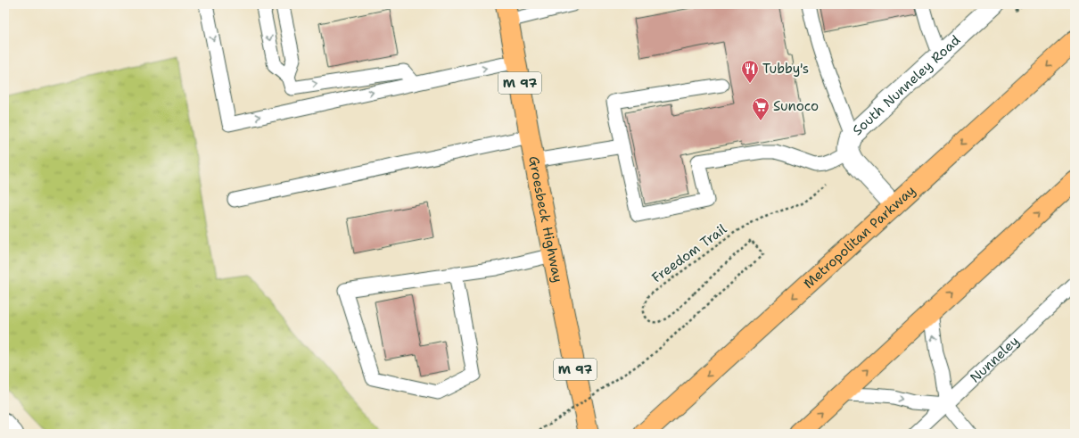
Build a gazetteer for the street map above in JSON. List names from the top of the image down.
{
  "streets": {
    "main road": ["M 97", "Groesbeck Highway", "Metropolitan Parkway"],
    "street": ["South Nunneley Road"],
    "lane": ["Nunneley"],
    "path": ["Freedom Trail"]
  },
  "crossings": [
    ["South Nunneley Road", "Metropolitan Parkway"]
  ],
  "places": {
    "restaurant": ["Tubby's"],
    "supermarket": ["Sunoco"]
  }
}
